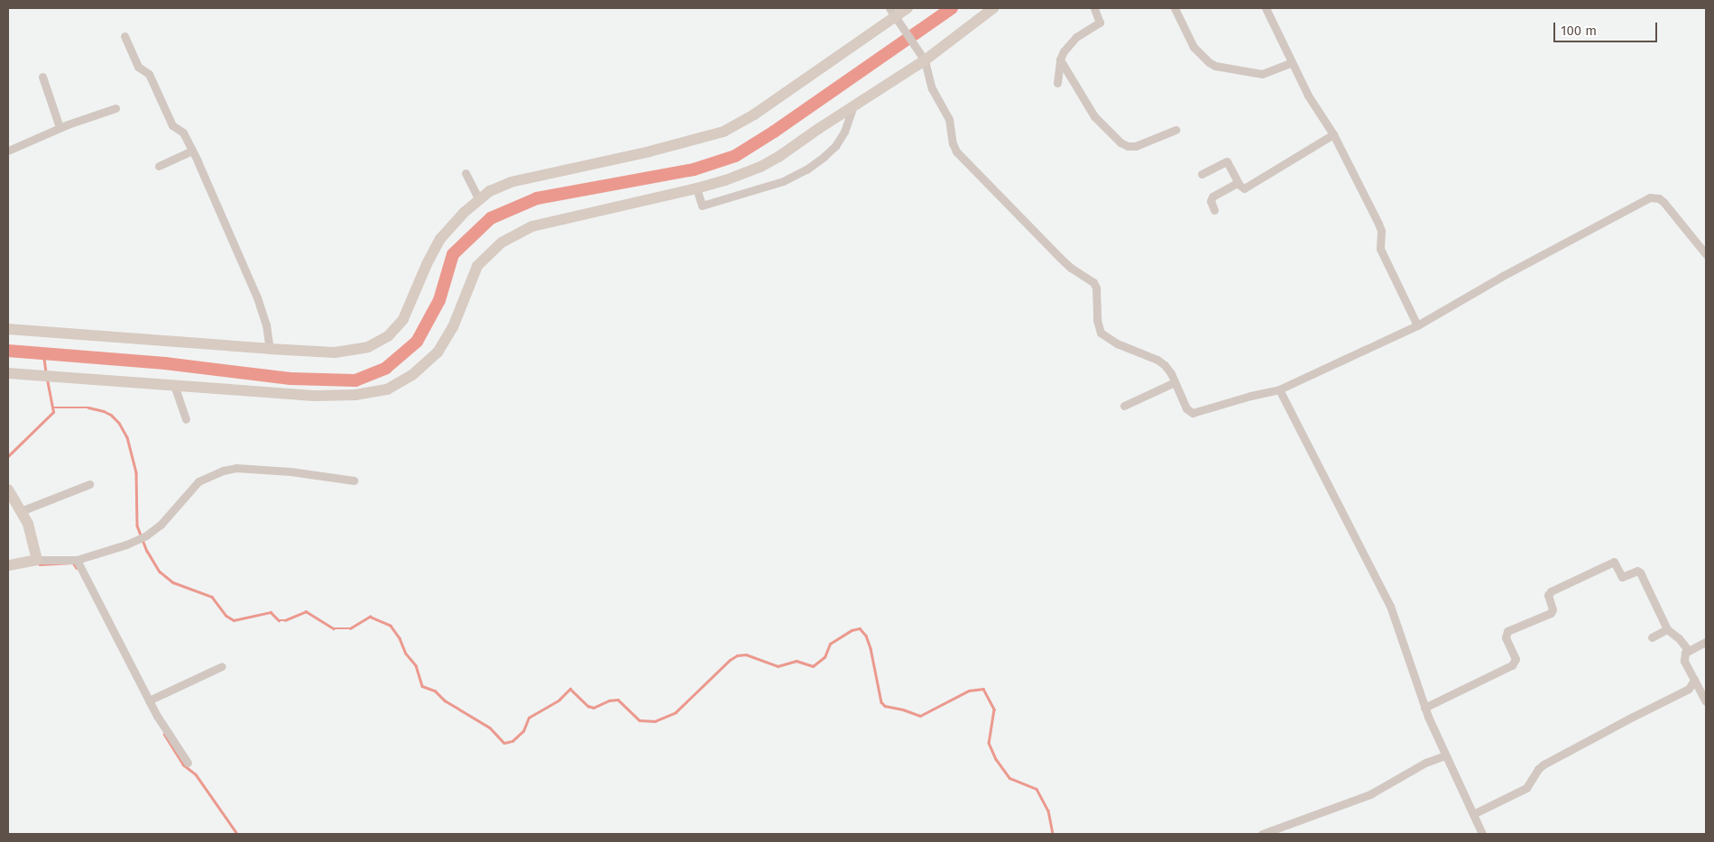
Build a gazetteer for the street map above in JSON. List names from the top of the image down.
{
  "scale_bar": "100 m"
}
